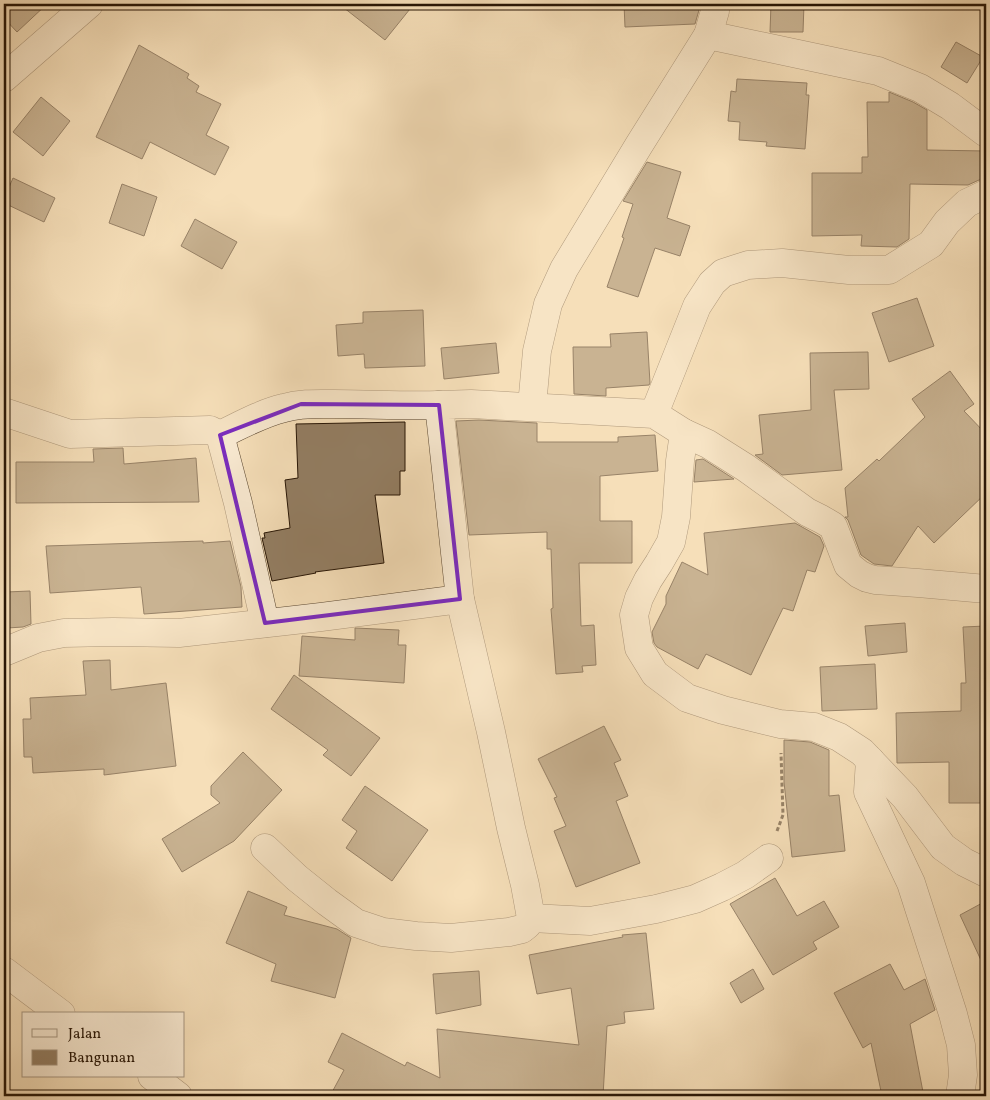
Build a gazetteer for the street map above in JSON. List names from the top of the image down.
{
  "legend": ["Jalan", "Bangunan"]
}
